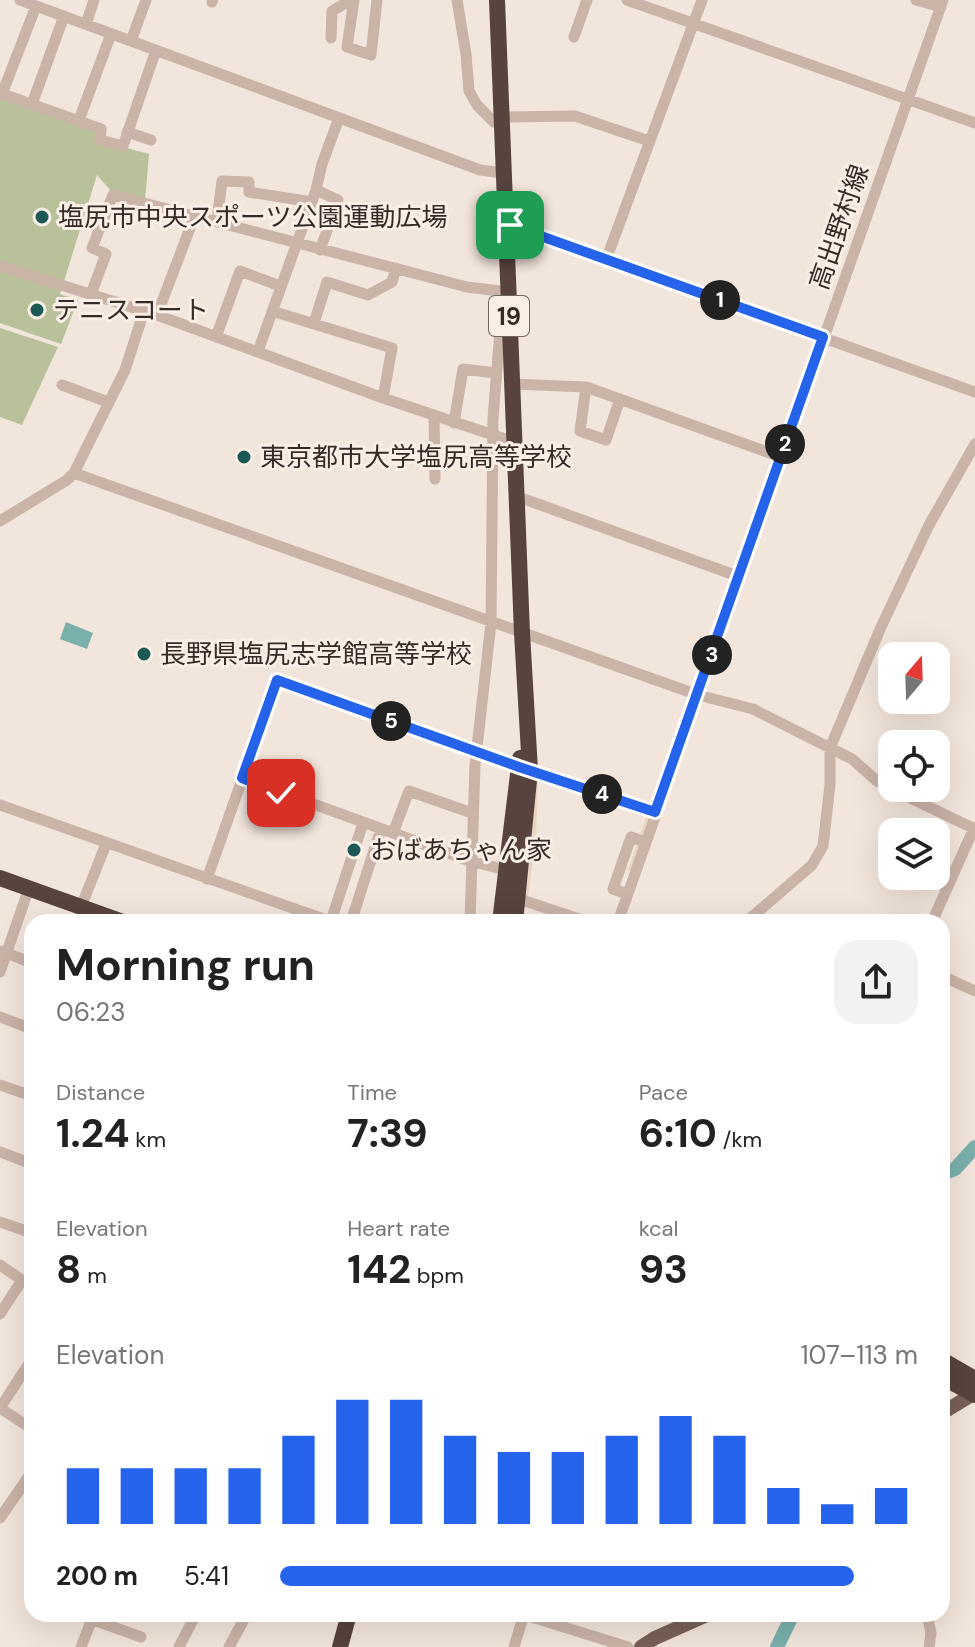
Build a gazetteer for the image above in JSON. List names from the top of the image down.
{
  "streets": {
    "highway": ["19"],
    "street": ["高出野村線"]
  },
  "places": [
    "塩尻市中央スポーツ公園運動広場",
    "テニスコート",
    "東京都市大学塩尻高等学校",
    "長野県塩尻志学館高等学校",
    "おばあちゃん家"
  ],
  "north": "top",
  "page": {
    "pins": [
      "1",
      "2",
      "3",
      "5",
      "4"
    ],
    "heading": ["Morning run", "06:23"],
    "stats": [
      ["Distance", "1.24 km"],
      ["Time", "7:39"],
      ["Pace", "6:10 /km"],
      ["Elevation", "8 m"],
      ["Heart rate", "142 bpm"],
      ["kcal", "93"]
    ],
    "chart": ["Elevation", "107–113 m"],
    "list": [
      {
        "name": "200 m",
        "note": "5:41"
      }
    ]
  }
}
